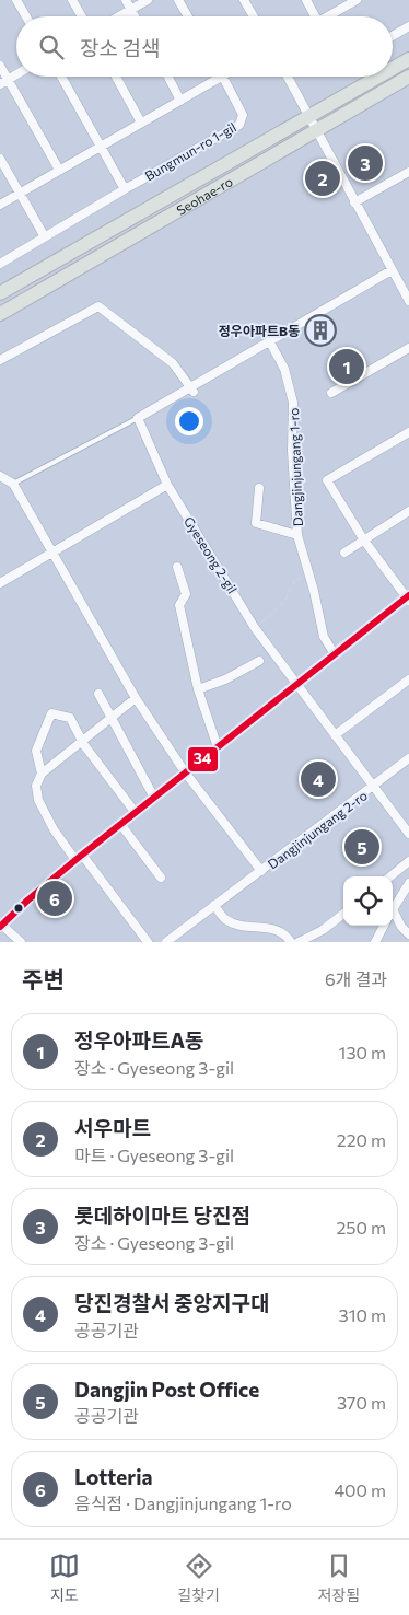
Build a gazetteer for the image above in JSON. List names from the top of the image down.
{
  "streets": {
    "main road": ["Seohae-ro"],
    "street": [
      "Bungmun-ro 1-gil",
      "Dangjinjungang 1-ro",
      "Gyeseong 2-gil",
      "Dangjinjungang 2-ro"
    ]
  },
  "crossings": [
    ["Gyeseong 2-gil", "Dangjinjungang 2-ro"]
  ],
  "places": {
    "building": ["정우아파트B동"]
  },
  "lines": ["transit line 34"],
  "page": {
    "search": "장소 검색",
    "pins": [
      "3",
      "2",
      "1",
      "4",
      "5",
      "6"
    ],
    "heading": ["주변", "6개 결과"],
    "list": [
      {
        "mark": "1",
        "name": "정우아파트A동",
        "note": "장소 · Gyeseong 3-gil",
        "value": "130 m"
      },
      {
        "mark": "2",
        "name": "서우마트",
        "note": "마트 · Gyeseong 3-gil",
        "value": "220 m"
      },
      {
        "mark": "3",
        "name": "롯데하이마트 당진점",
        "note": "장소 · Gyeseong 3-gil",
        "value": "250 m"
      },
      {
        "mark": "4",
        "name": "당진경찰서 중앙지구대",
        "note": "공공기관",
        "value": "310 m"
      },
      {
        "mark": "5",
        "name": "Dangjin Post Office",
        "note": "공공기관",
        "value": "370 m"
      },
      {
        "mark": "6",
        "name": "Lotteria",
        "note": "음식점 · Dangjinjungang 1-ro",
        "value": "400 m"
      }
    ],
    "nav": ["지도", "길찾기", "저장됨"]
  }
}
